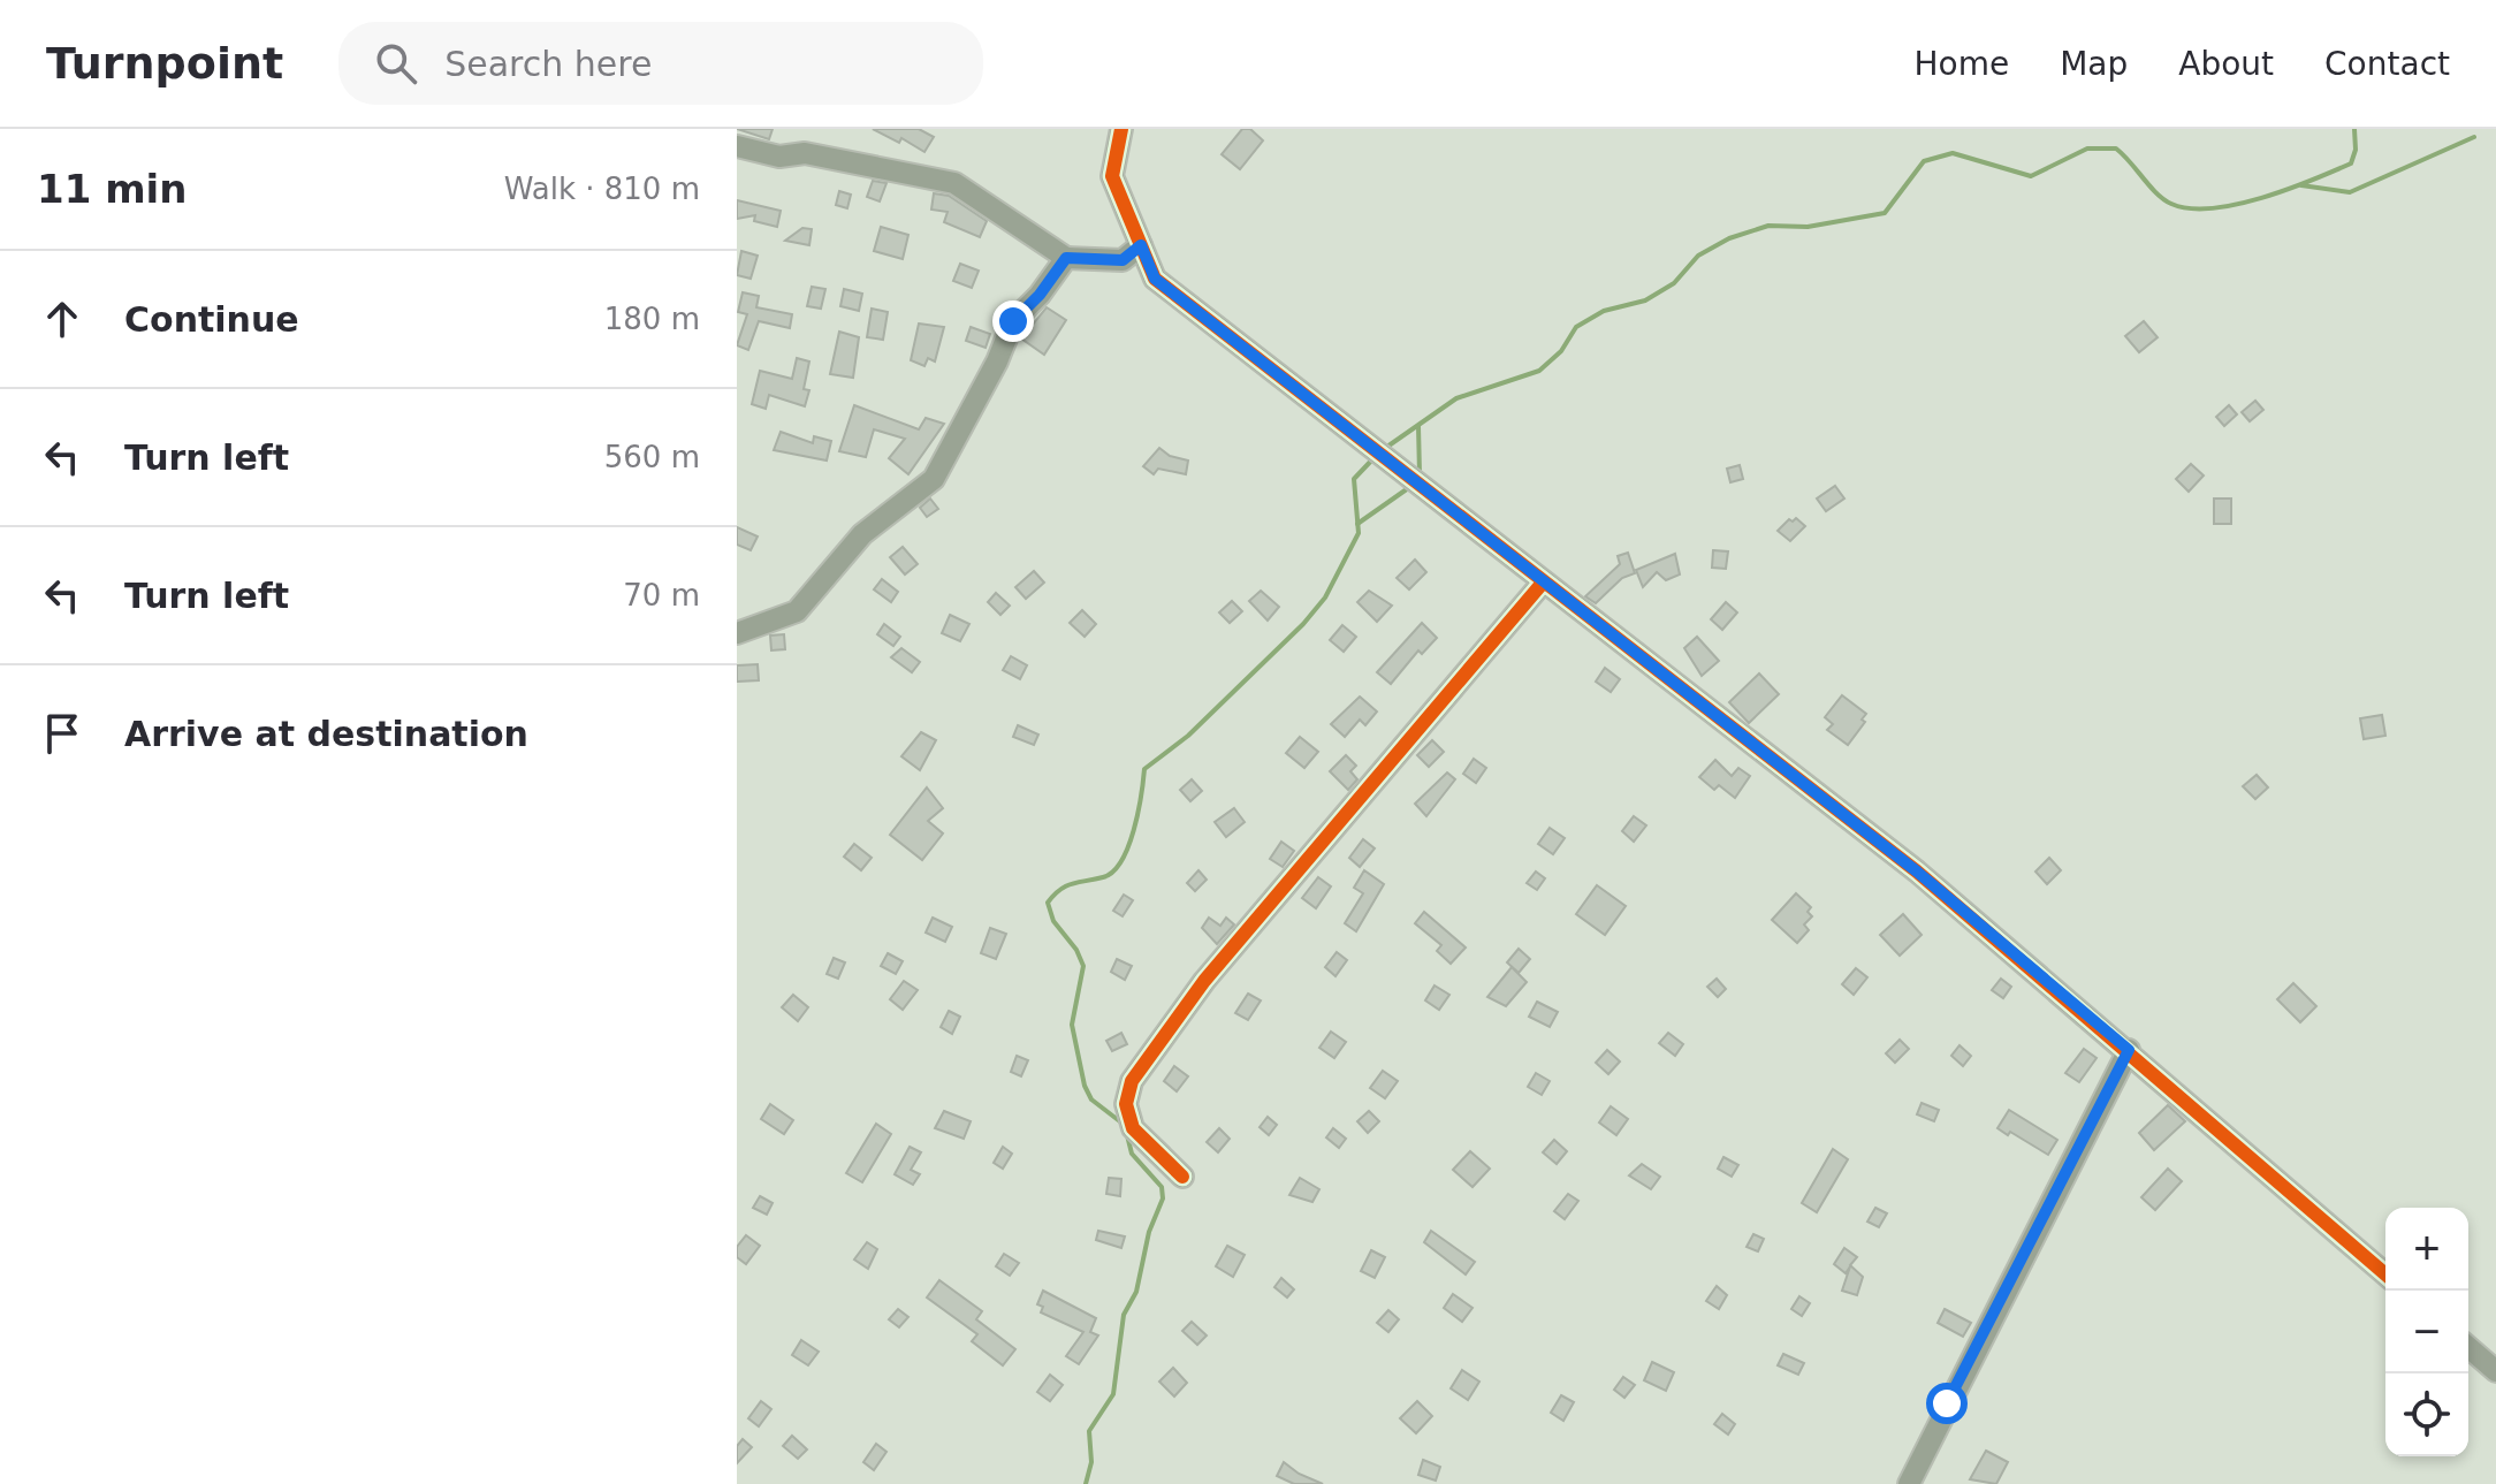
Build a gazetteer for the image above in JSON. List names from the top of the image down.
{
  "page": {
    "header": "Turnpoint",
    "search": "Search here",
    "nav": [
      "Home",
      "Map",
      "About",
      "Contact"
    ],
    "heading": ["11 min", "Walk · 810 m"],
    "list": [
      ["Continue", "180 m"],
      ["Turn left", "560 m"],
      ["Turn left", "70 m"],
      "Arrive at destination"
    ],
    "map_buttons": ["+", "−"]
  }
}
